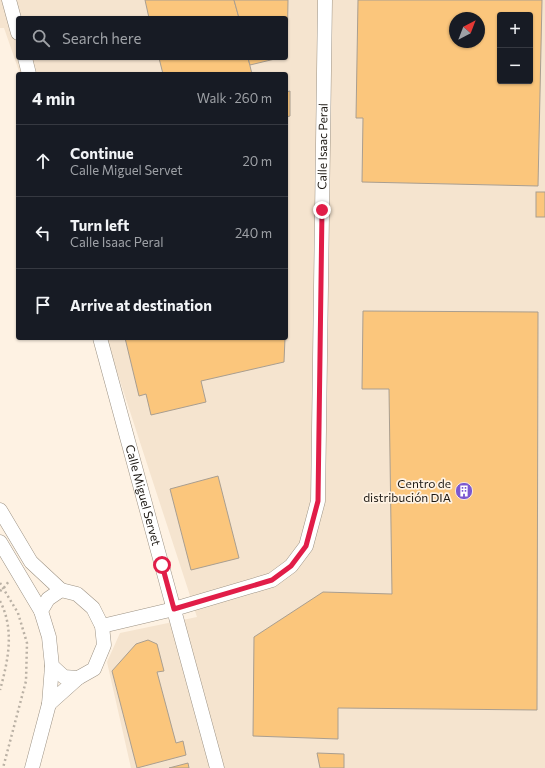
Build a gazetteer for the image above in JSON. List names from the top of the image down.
{
  "streets": {
    "street": ["Calle Isaac Peral", "Calle Miguel Servet"]
  },
  "crossings": [
    ["Calle Isaac Peral", "Calle Miguel Servet"]
  ],
  "places": {
    "building": ["Centro de distribución DIA"]
  },
  "north": "top right",
  "page": {
    "map_buttons": ["+", "−"],
    "search": "Search here",
    "heading": ["4 min", "Walk · 260 m"],
    "list": [
      ["Continue", "Calle Miguel Servet", "20 m"],
      ["Turn left", "Calle Isaac Peral", "240 m"],
      "Arrive at destination"
    ]
  }
}
